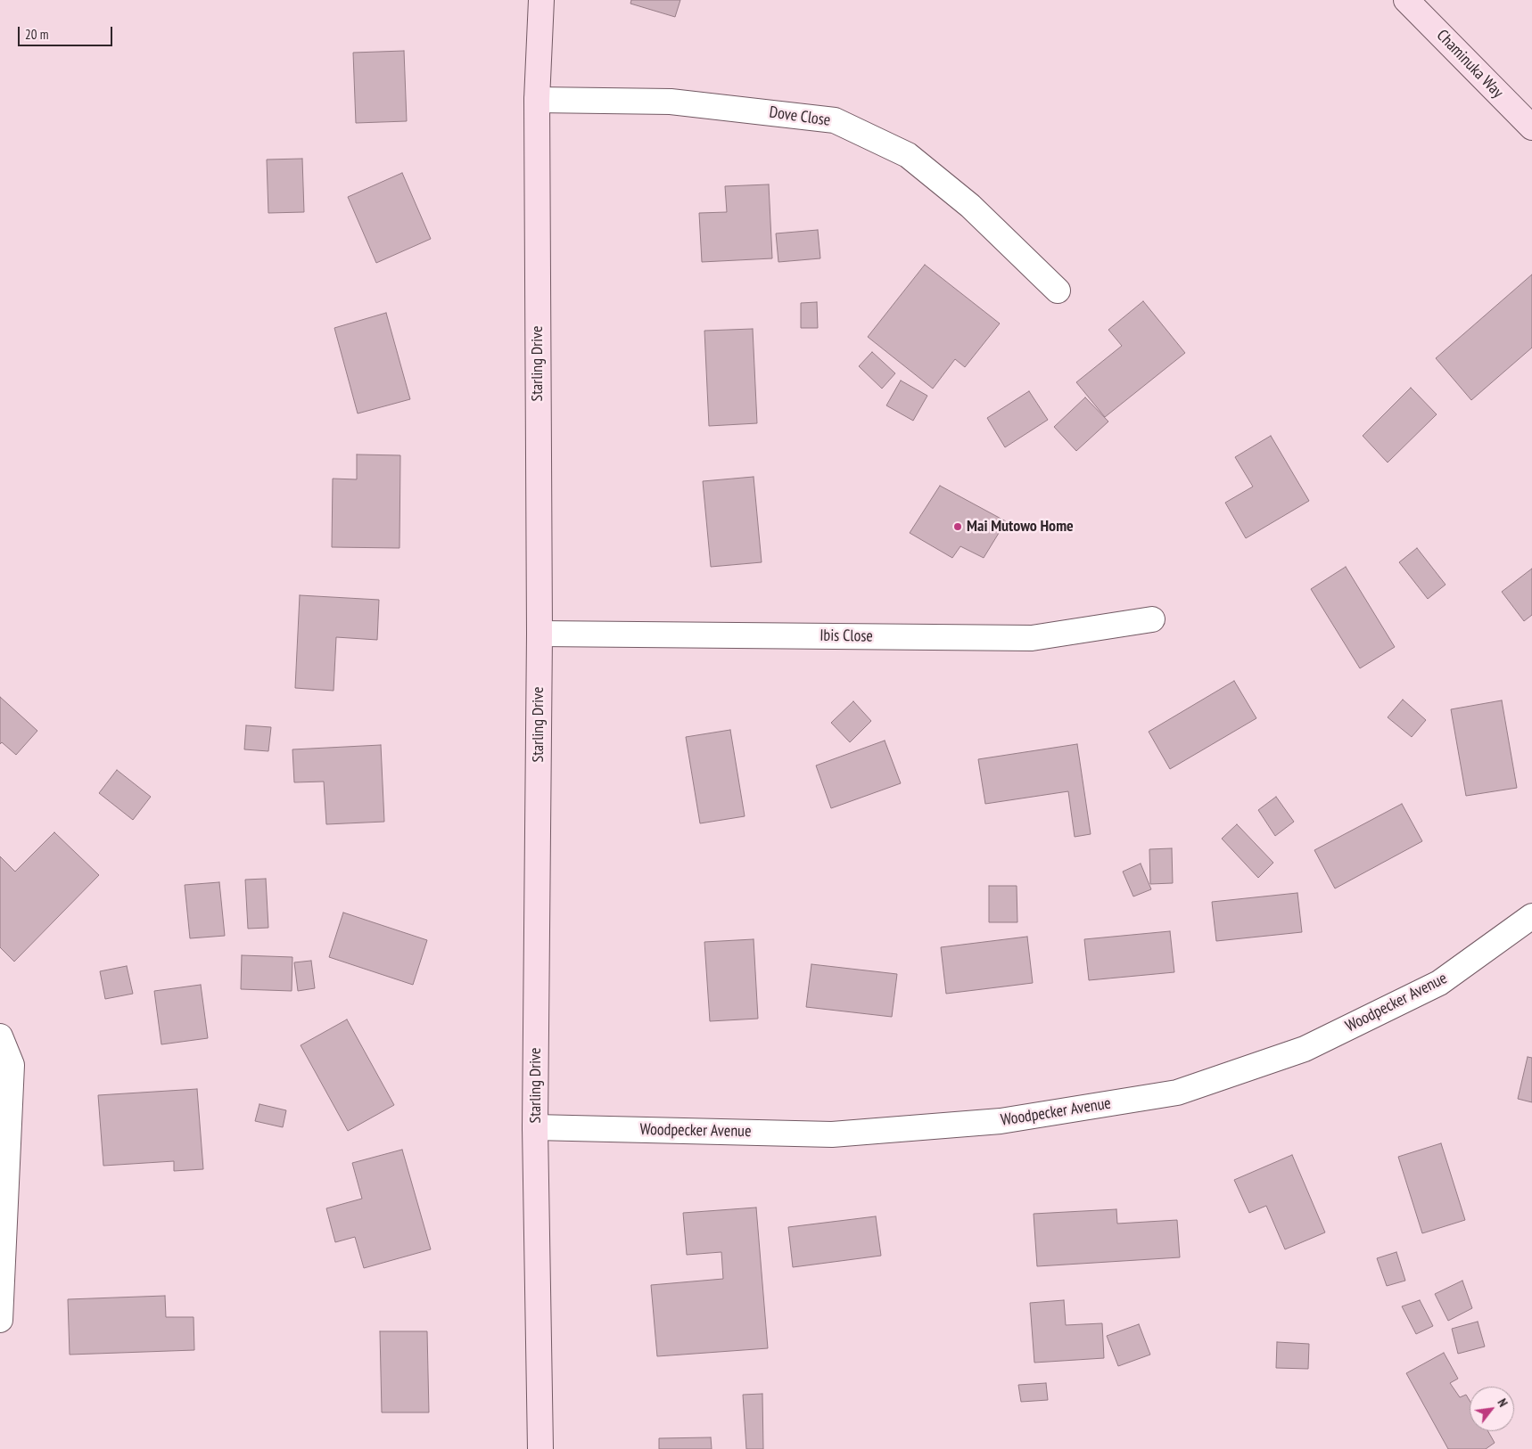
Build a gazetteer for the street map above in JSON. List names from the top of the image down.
{
  "streets": {
    "street": [
      "Chaminuka Way",
      "Dove Close",
      "Starling Drive",
      "Ibis Close",
      "Woodpecker Avenue"
    ]
  },
  "crossings": [
    ["Dove Close", "Starling Drive"],
    ["Starling Drive", "Ibis Close"],
    ["Starling Drive", "Woodpecker Avenue"]
  ],
  "places": ["Mai Mutowo Home"],
  "scale_bar": "20 m",
  "north": "top right"
}
